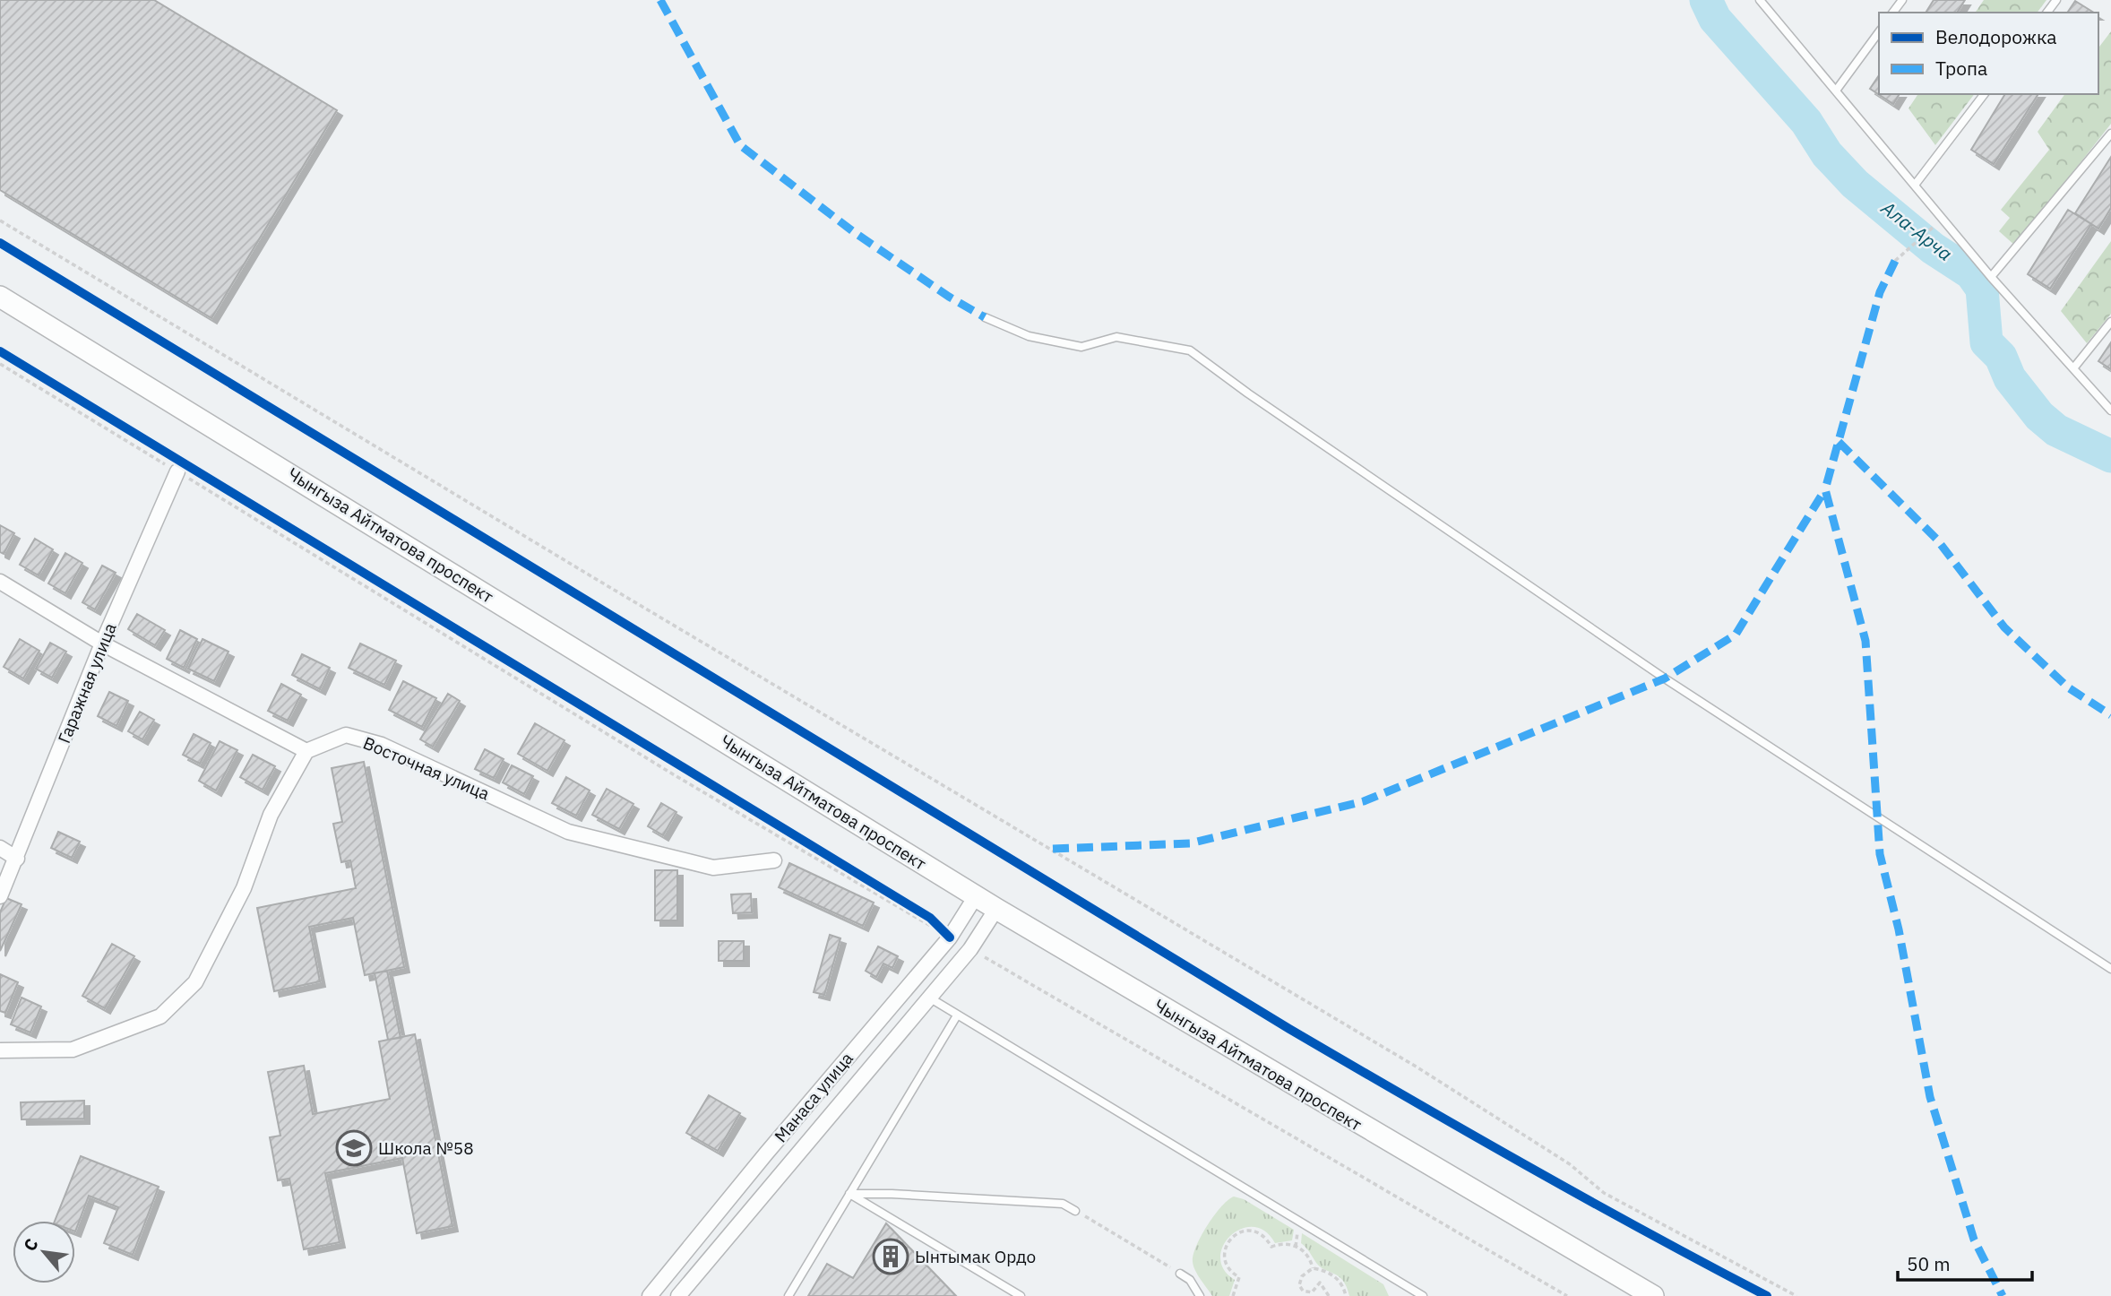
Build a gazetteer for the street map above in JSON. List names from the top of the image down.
{
  "streets": {
    "main road": ["Чынгыза Айтматова проспект"],
    "street": ["Гаражная улица", "Восточная улица", "Манаса улица"]
  },
  "crossings": [
    ["Чынгыза Айтматова проспект", "Манаса улица"]
  ],
  "water": ["Ала-Арча"],
  "places": {
    "school or university": ["Школа №58"],
    "building": ["Ынтымак Ордо"]
  },
  "legend": ["Велодорожка", "Тропа"],
  "scale_bar": "50 m",
  "north": "top left"
}
